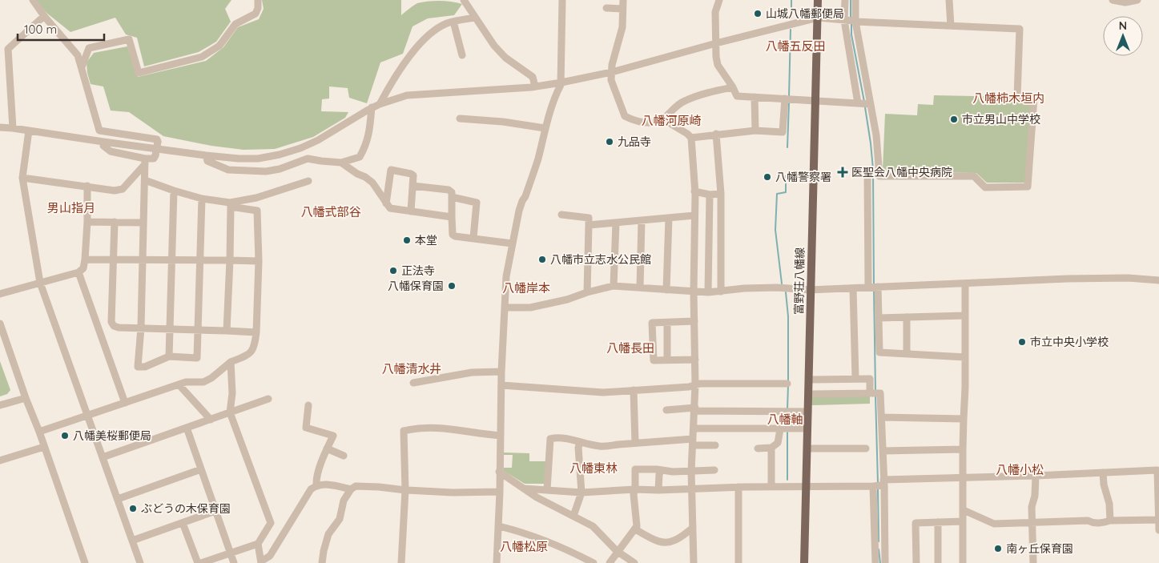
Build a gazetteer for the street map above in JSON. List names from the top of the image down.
{
  "streets": {
    "main road": ["富野荘八幡線"]
  },
  "districts": [
    "八幡五反田",
    "八幡柿木垣内",
    "八幡河原崎",
    "男山指月",
    "八幡式部谷",
    "八幡岸本",
    "八幡長田",
    "八幡清水井",
    "八幡軸",
    "八幡東林",
    "八幡小松",
    "八幡松原"
  ],
  "places": {
    "other": [
      "山城八幡郵便局",
      "市立男山中学校",
      "九品寺",
      "八幡警察署",
      "本堂",
      "八幡市立志水公民館",
      "正法寺",
      "八幡保育園",
      "市立中央小学校",
      "八幡美桜郵便局",
      "ぶどうの木保育園",
      "南ヶ丘保育園"
    ],
    "health": ["医聖会八幡中央病院"]
  },
  "scale_bar": "100 m",
  "north": "top"
}
